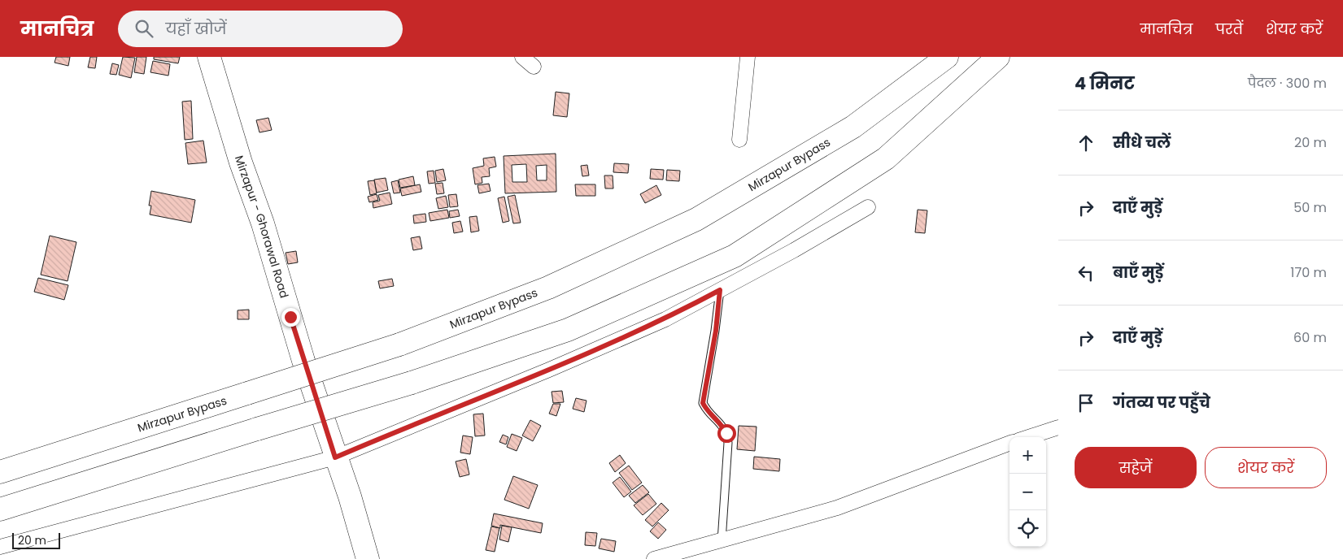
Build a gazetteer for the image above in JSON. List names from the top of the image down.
{
  "streets": {
    "main road": ["Mirzapur Bypass", "Mirzapur - Ghorawal Road"]
  },
  "scale_bar": "20 m",
  "page": {
    "header": "मानचित्र",
    "search": "यहाँ खोजें",
    "nav": ["मानचित्र", "परतें", "शेयर करें"],
    "heading": ["4 मिनट", "पैदल · 300 m"],
    "list": [
      ["सीधे चलें", "20 m"],
      ["दाएँ मुड़ें", "50 m"],
      ["बाएँ मुड़ें", "170 m"],
      ["दाएँ मुड़ें", "60 m"],
      "गंतव्य पर पहुँचे"
    ],
    "buttons": ["सहेजें", "शेयर करें"],
    "map_buttons": ["+", "−"],
    "scale": "20 m"
  }
}
